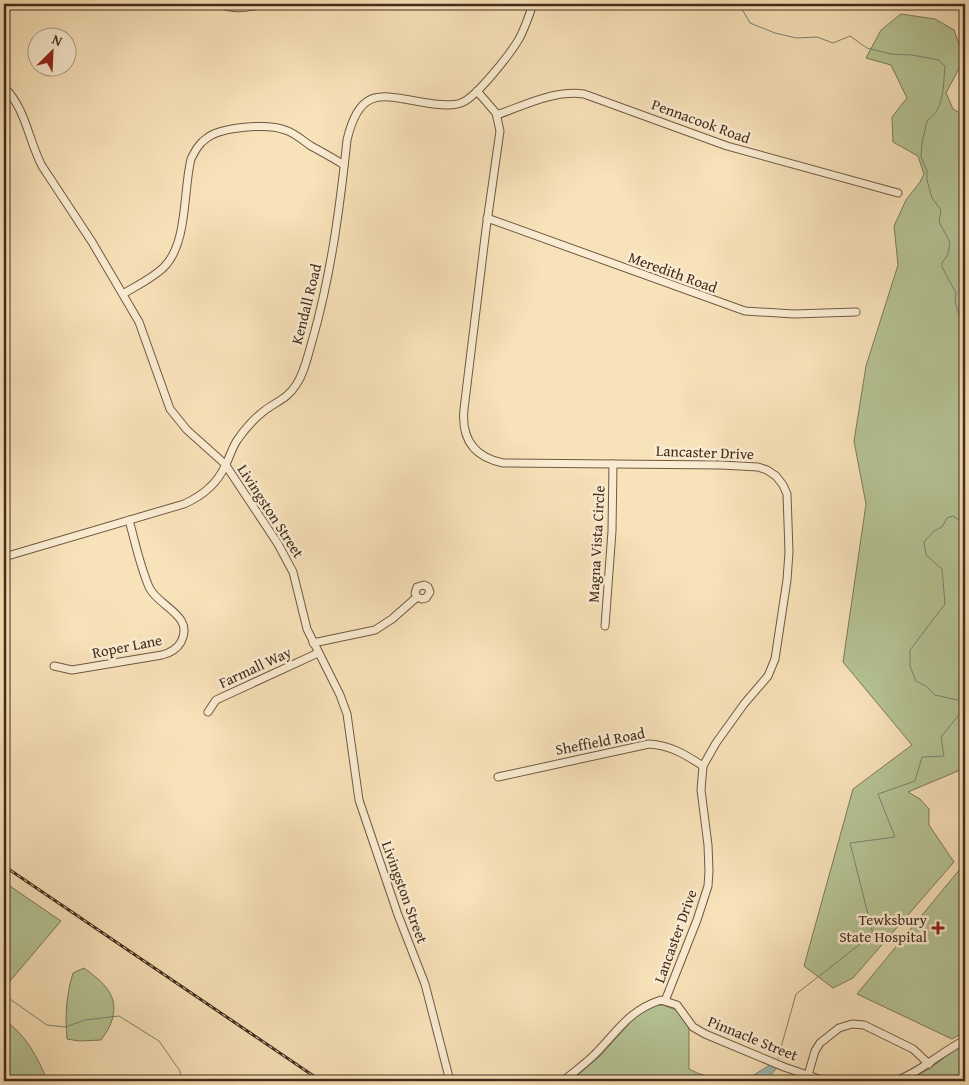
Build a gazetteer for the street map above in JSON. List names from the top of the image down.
{
  "streets": {
    "street": [
      "Pennacook Road",
      "Meredith Road",
      "Kendall Road",
      "Lancaster Drive",
      "Livingston Street",
      "Magna Vista Circle",
      "Roper Lane",
      "Farmall Way",
      "Sheffield Road",
      "Pinnacle Street"
    ]
  },
  "crossings": [
    ["Pennacook Road", "Lancaster Drive"],
    ["Meredith Road", "Lancaster Drive"],
    ["Kendall Road", "Livingston Street"],
    ["Kendall Road", "Roper Lane"],
    ["Lancaster Drive", "Magna Vista Circle"],
    ["Lancaster Drive", "Sheffield Road"],
    ["Lancaster Drive", "Pinnacle Street"],
    ["Livingston Street", "Farmall Way"]
  ],
  "places": {
    "health": ["Tewksbury State Hospital"]
  },
  "north": "top right"
}
